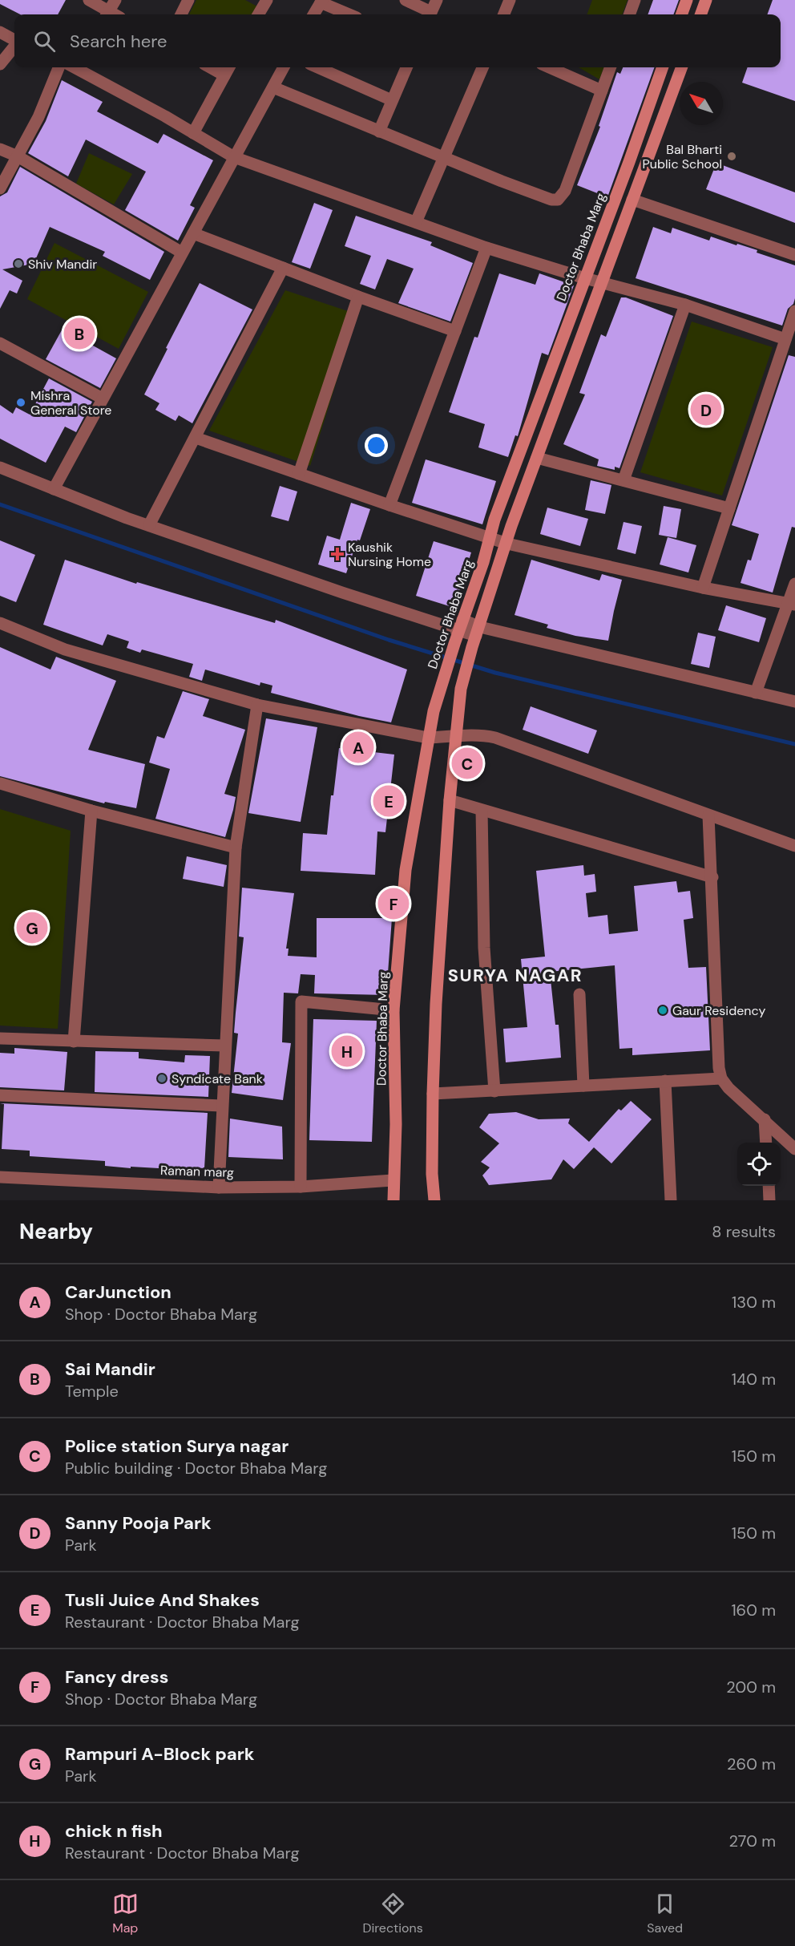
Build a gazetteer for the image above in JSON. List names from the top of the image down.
{
  "streets": {
    "street": ["Doctor Bhaba Marg", "Raman marg"]
  },
  "crossings": [
    ["Doctor Bhaba Marg", "Raman marg"]
  ],
  "districts": ["SURYA NAGAR"],
  "places": {
    "other": [
      "Bal Bharti Public School",
      "Shiv Mandir",
      "Mishra General Store",
      "Gaur Residency",
      "Syndicate Bank"
    ],
    "health": ["Kaushik Nursing Home"]
  },
  "north": "top left",
  "page": {
    "search": "Search here",
    "pins": [
      "B",
      "D",
      "A",
      "C",
      "E",
      "F",
      "G",
      "H"
    ],
    "heading": ["Nearby", "8 results"],
    "list": [
      {
        "mark": "A",
        "name": "CarJunction",
        "note": "Shop · Doctor Bhaba Marg",
        "value": "130 m"
      },
      {
        "mark": "B",
        "name": "Sai Mandir",
        "note": "Temple",
        "value": "140 m"
      },
      {
        "mark": "C",
        "name": "Police station Surya nagar",
        "note": "Public building · Doctor Bhaba Marg",
        "value": "150 m"
      },
      {
        "mark": "D",
        "name": "Sanny Pooja Park",
        "note": "Park",
        "value": "150 m"
      },
      {
        "mark": "E",
        "name": "Tusli Juice And Shakes",
        "note": "Restaurant · Doctor Bhaba Marg",
        "value": "160 m"
      },
      {
        "mark": "F",
        "name": "Fancy dress",
        "note": "Shop · Doctor Bhaba Marg",
        "value": "200 m"
      },
      {
        "mark": "G",
        "name": "Rampuri A-Block park",
        "note": "Park",
        "value": "260 m"
      },
      {
        "mark": "H",
        "name": "chick n fish",
        "note": "Restaurant · Doctor Bhaba Marg",
        "value": "270 m"
      }
    ],
    "nav": ["Map", "Directions", "Saved"]
  }
}
